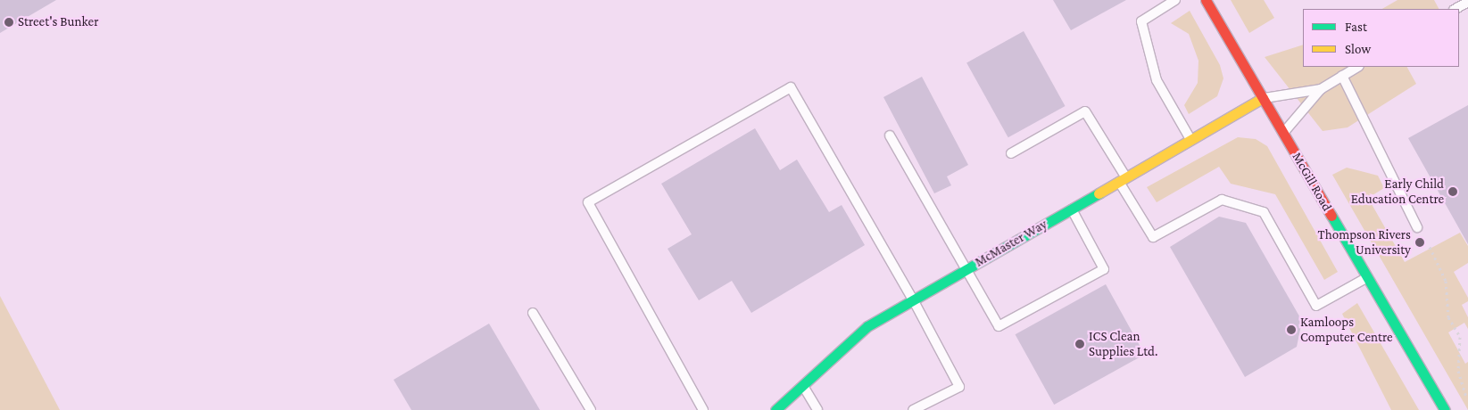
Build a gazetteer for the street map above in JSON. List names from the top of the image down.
{
  "streets": {
    "street": ["McGill Road", "McMaster Way"]
  },
  "crossings": [
    ["McGill Road", "McMaster Way"]
  ],
  "places": [
    "Street's Bunker",
    "Early Child Education Centre",
    "Thompson Rivers University",
    "Kamloops Computer Centre",
    "ICS Clean Supplies Ltd."
  ],
  "legend": ["Fast", "Slow"]
}
